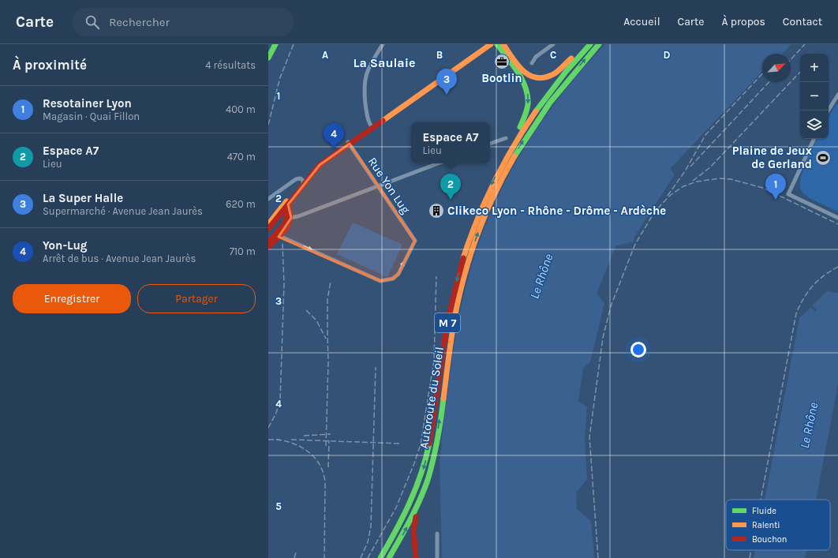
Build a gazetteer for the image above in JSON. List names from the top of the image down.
{
  "streets": {
    "main road": ["M 7", "Autoroute du Soleil"],
    "street": ["Rue Yon Lug"]
  },
  "districts": ["La Saulaie"],
  "water": ["Le Rhône"],
  "places": {
    "office": ["Bootlin"],
    "sports": ["Plaine de Jeux de Gerland"],
    "building": ["Clikeco Lyon - Rhône - Drôme - Ardèche"]
  },
  "legend": ["Fluide", "Ralenti", "Bouchon"],
  "north": "top right",
  "page": {
    "header": "Carte",
    "search": "Rechercher",
    "nav": [
      "Accueil",
      "Carte",
      "À propos",
      "Contact"
    ],
    "heading": ["À proximité", "4 résultats"],
    "map_buttons": ["+", "−"],
    "pins": [
      "3",
      "4",
      "1",
      "2"
    ],
    "list": [
      {
        "mark": "1",
        "name": "Resotainer Lyon",
        "note": "Magasin · Quai Fillon",
        "value": "400 m"
      },
      {
        "mark": "2",
        "name": "Espace A7",
        "note": "Lieu",
        "value": "470 m"
      },
      {
        "mark": "3",
        "name": "La Super Halle",
        "note": "Supermarché · Avenue Jean Jaurès",
        "value": "620 m"
      },
      {
        "mark": "4",
        "name": "Yon-Lug",
        "note": "Arrêt de bus · Avenue Jean Jaurès",
        "value": "710 m"
      }
    ],
    "popup": ["Espace A7", "Lieu"],
    "buttons": ["Enregistrer", "Partager"]
  },
  "grid": {
    "columns": [
      "A",
      "B",
      "C",
      "D"
    ],
    "rows": [
      "1",
      "2",
      "3",
      "4",
      "5"
    ]
  }
}
